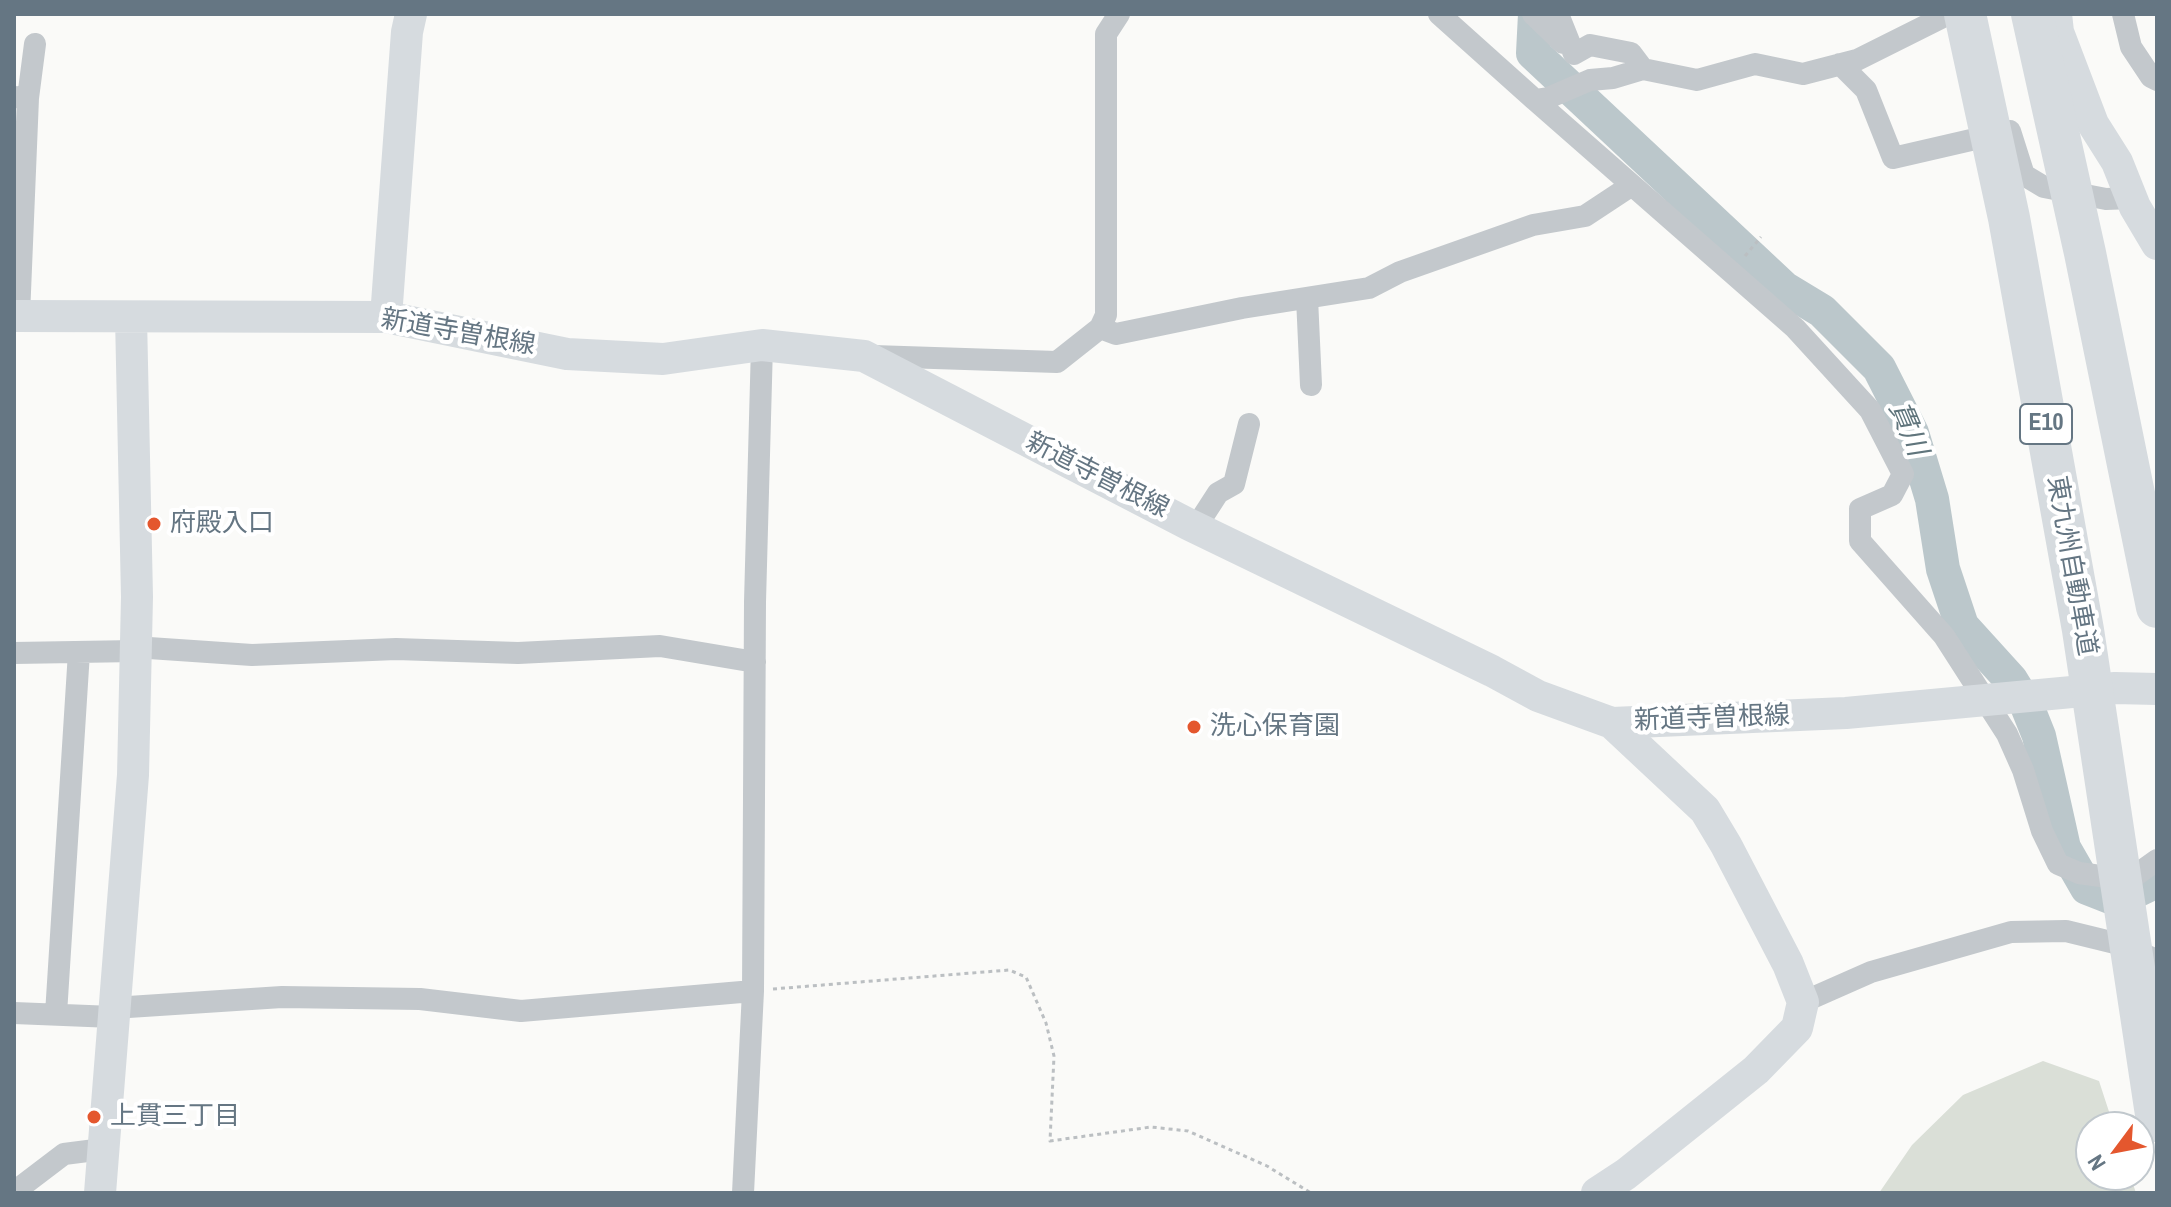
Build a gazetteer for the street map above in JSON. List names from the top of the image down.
{
  "streets": {
    "highway": ["E10", "東九州自動車道"],
    "main road": ["新道寺曽根線"]
  },
  "water": ["貫川"],
  "places": ["府殿入口", "洗心保育園", "上貫三丁目"],
  "north": "bottom left"
}
